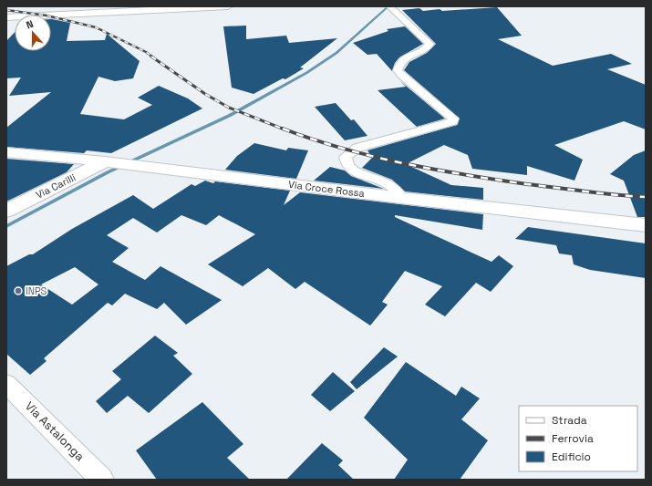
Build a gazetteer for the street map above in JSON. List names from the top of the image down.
{
  "streets": {
    "main road": ["Via Carilli", "Via Croce Rossa"],
    "street": ["Via Astalonga"]
  },
  "crossings": [
    ["Via Carilli", "Via Croce Rossa"]
  ],
  "places": ["INPS"],
  "legend": ["Strada", "Ferrovia", "Edificio"],
  "north": "top"
}
